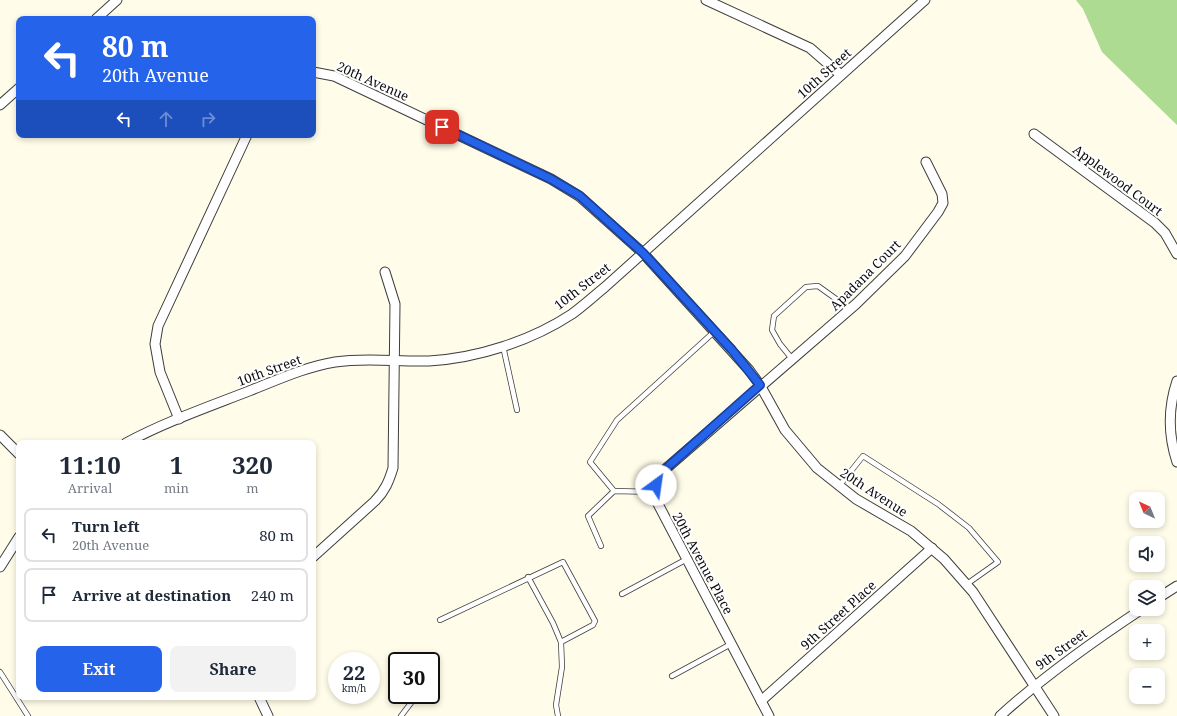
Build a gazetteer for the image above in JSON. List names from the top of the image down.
{
  "streets": {
    "street": [
      "10th Street",
      "20th Avenue",
      "Applewood Court",
      "Apadana Court",
      "20th Avenue Place",
      "9th Street Place",
      "9th Street"
    ]
  },
  "crossings": [
    ["10th Street", "20th Avenue"],
    ["20th Avenue", "Apadana Court"],
    ["20th Avenue", "9th Street Place"],
    ["20th Avenue", "9th Street"],
    ["20th Avenue Place", "9th Street Place"]
  ],
  "north": "top left",
  "page": {
    "turn": ["80 m", "20th Avenue"],
    "eta": [
      "11:10",
      "Arrival",
      "1",
      "min",
      "320",
      "m"
    ],
    "map_buttons": ["+", "−"],
    "list": [
      {
        "name": "Turn left",
        "note": "20th Avenue",
        "value": "80 m"
      },
      {
        "name": "Arrive at destination",
        "value": "240 m"
      }
    ],
    "buttons": ["Exit", "Share"],
    "speed": "22 km/h",
    "limit": "30"
  }
}
